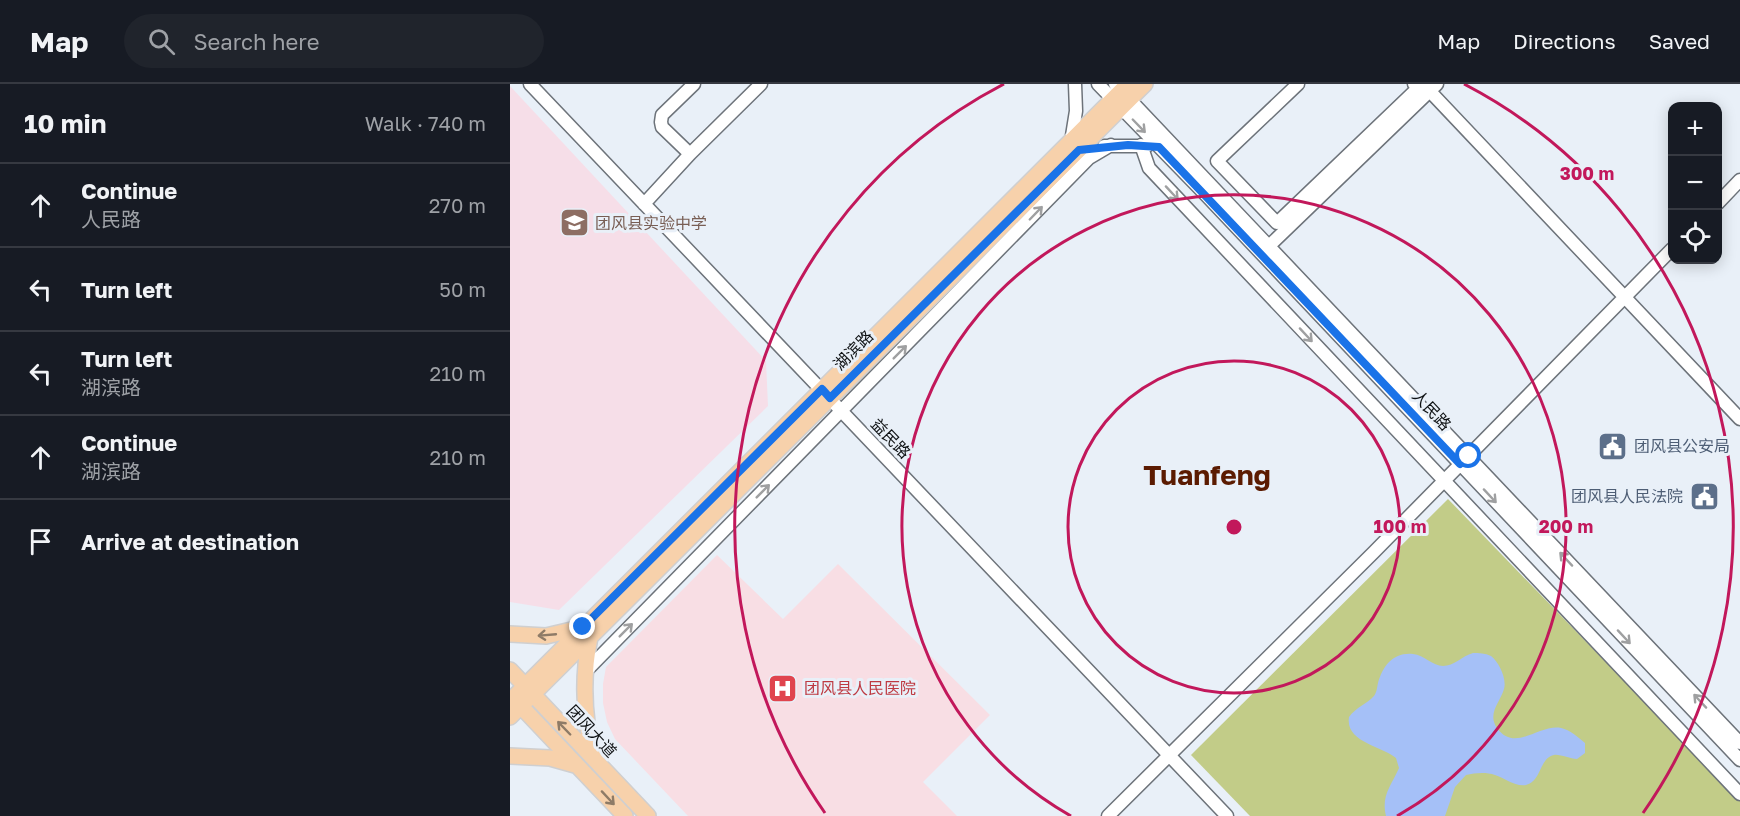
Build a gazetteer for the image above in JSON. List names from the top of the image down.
{
  "streets": {
    "main road": ["湖滨路", "团风大道"],
    "street": ["人民路", "益民路"]
  },
  "crossings": [
    ["湖滨路", "人民路"],
    ["湖滨路", "益民路"],
    ["湖滨路", "团风大道"]
  ],
  "districts": ["Tuanfeng"],
  "places": {
    "school or university": ["团风县实验中学"],
    "public building": ["团风县公安局", "团风县人民法院"],
    "hospital": ["团风县人民医院"]
  },
  "page": {
    "header": "Map",
    "search": "Search here",
    "nav": ["Map", "Directions", "Saved"],
    "heading": ["10 min", "Walk · 740 m"],
    "map_buttons": ["+", "−"],
    "list": [
      ["Continue", "人民路", "270 m"],
      ["Turn left", "50 m"],
      ["Turn left", "湖滨路", "210 m"],
      ["Continue", "湖滨路", "210 m"],
      "Arrive at destination"
    ]
  },
  "rings": ["300 m", "100 m", "200 m"]
}
